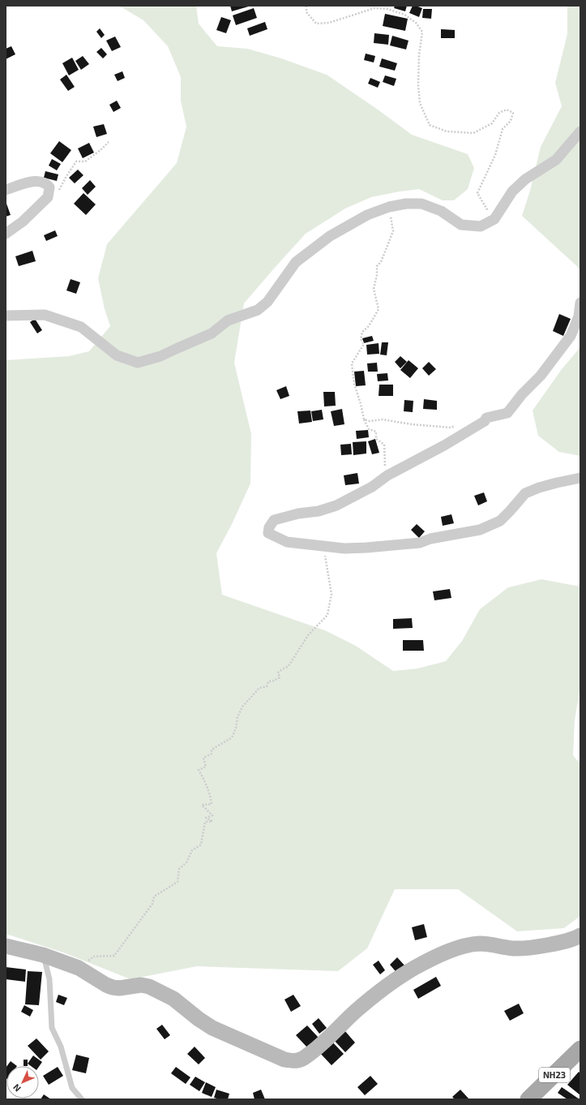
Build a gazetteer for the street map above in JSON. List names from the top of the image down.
{
  "streets": {
    "main road": ["NH23"]
  },
  "north": "bottom left"
}
